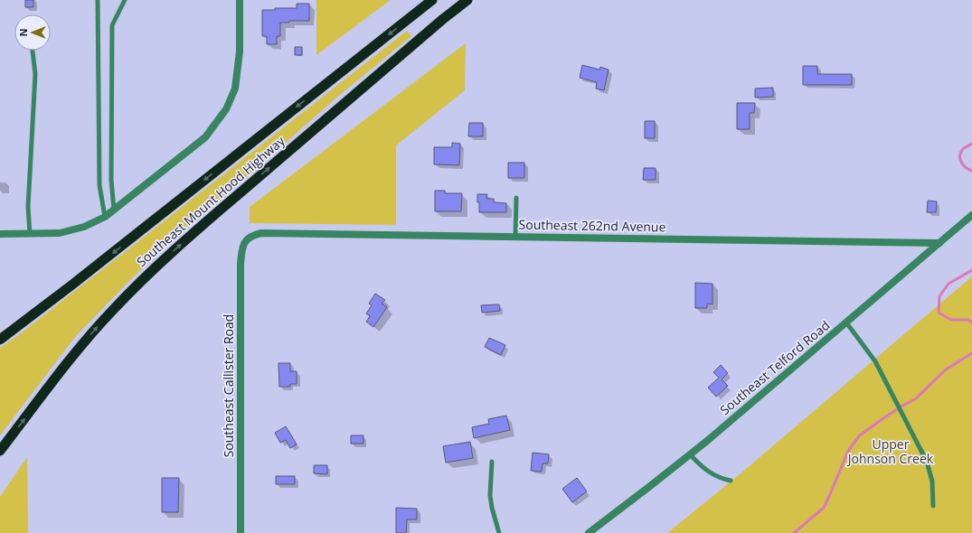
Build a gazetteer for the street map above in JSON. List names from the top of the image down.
{
  "streets": {
    "highway": ["Southeast Mount Hood Highway"],
    "street": ["Southeast 262nd Avenue", "Southeast Telford Road", "Southeast Callister Road"]
  },
  "crossings": [
    ["Southeast 262nd Avenue", "Southeast Telford Road"],
    ["Southeast 262nd Avenue", "Southeast Callister Road"]
  ],
  "parks": ["Upper Johnson Creek"],
  "north": "left"
}
